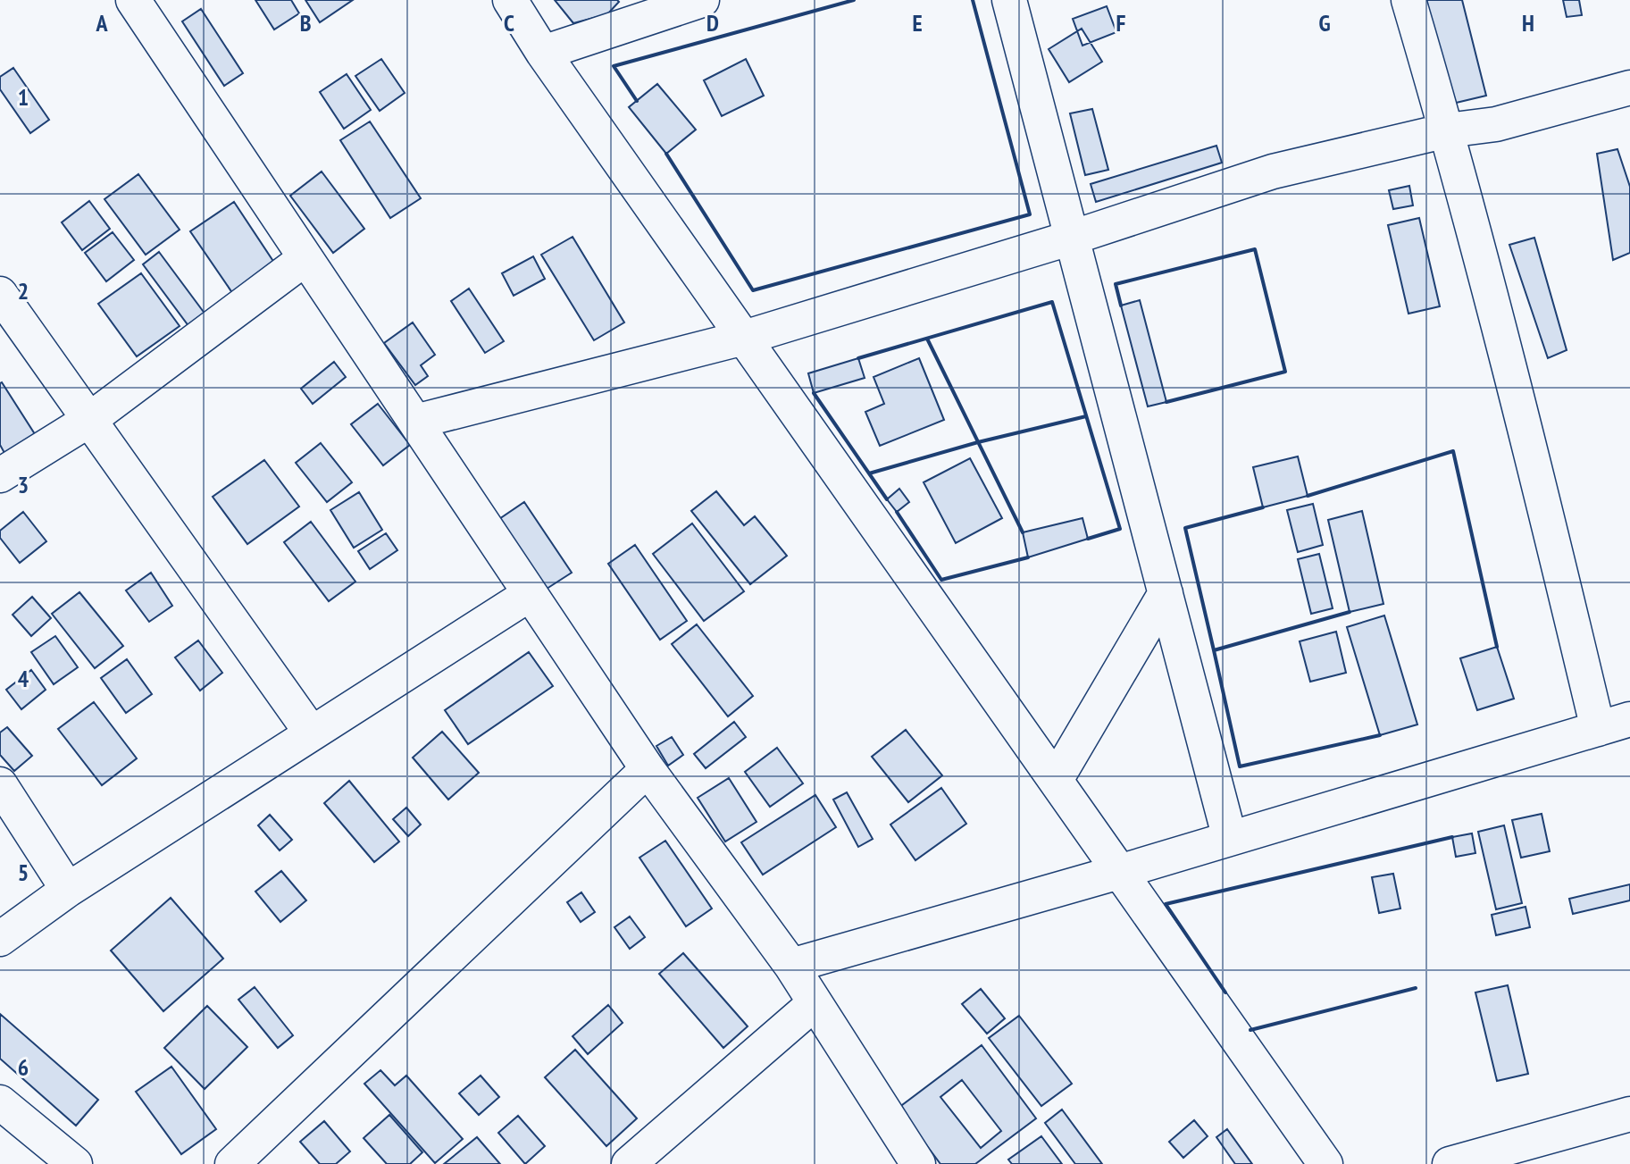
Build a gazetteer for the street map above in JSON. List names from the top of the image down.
{
  "grid": {
    "columns": [
      "A",
      "B",
      "C",
      "D",
      "E",
      "F",
      "G",
      "H"
    ],
    "rows": [
      "1",
      "2",
      "3",
      "4",
      "5",
      "6"
    ]
  }
}
